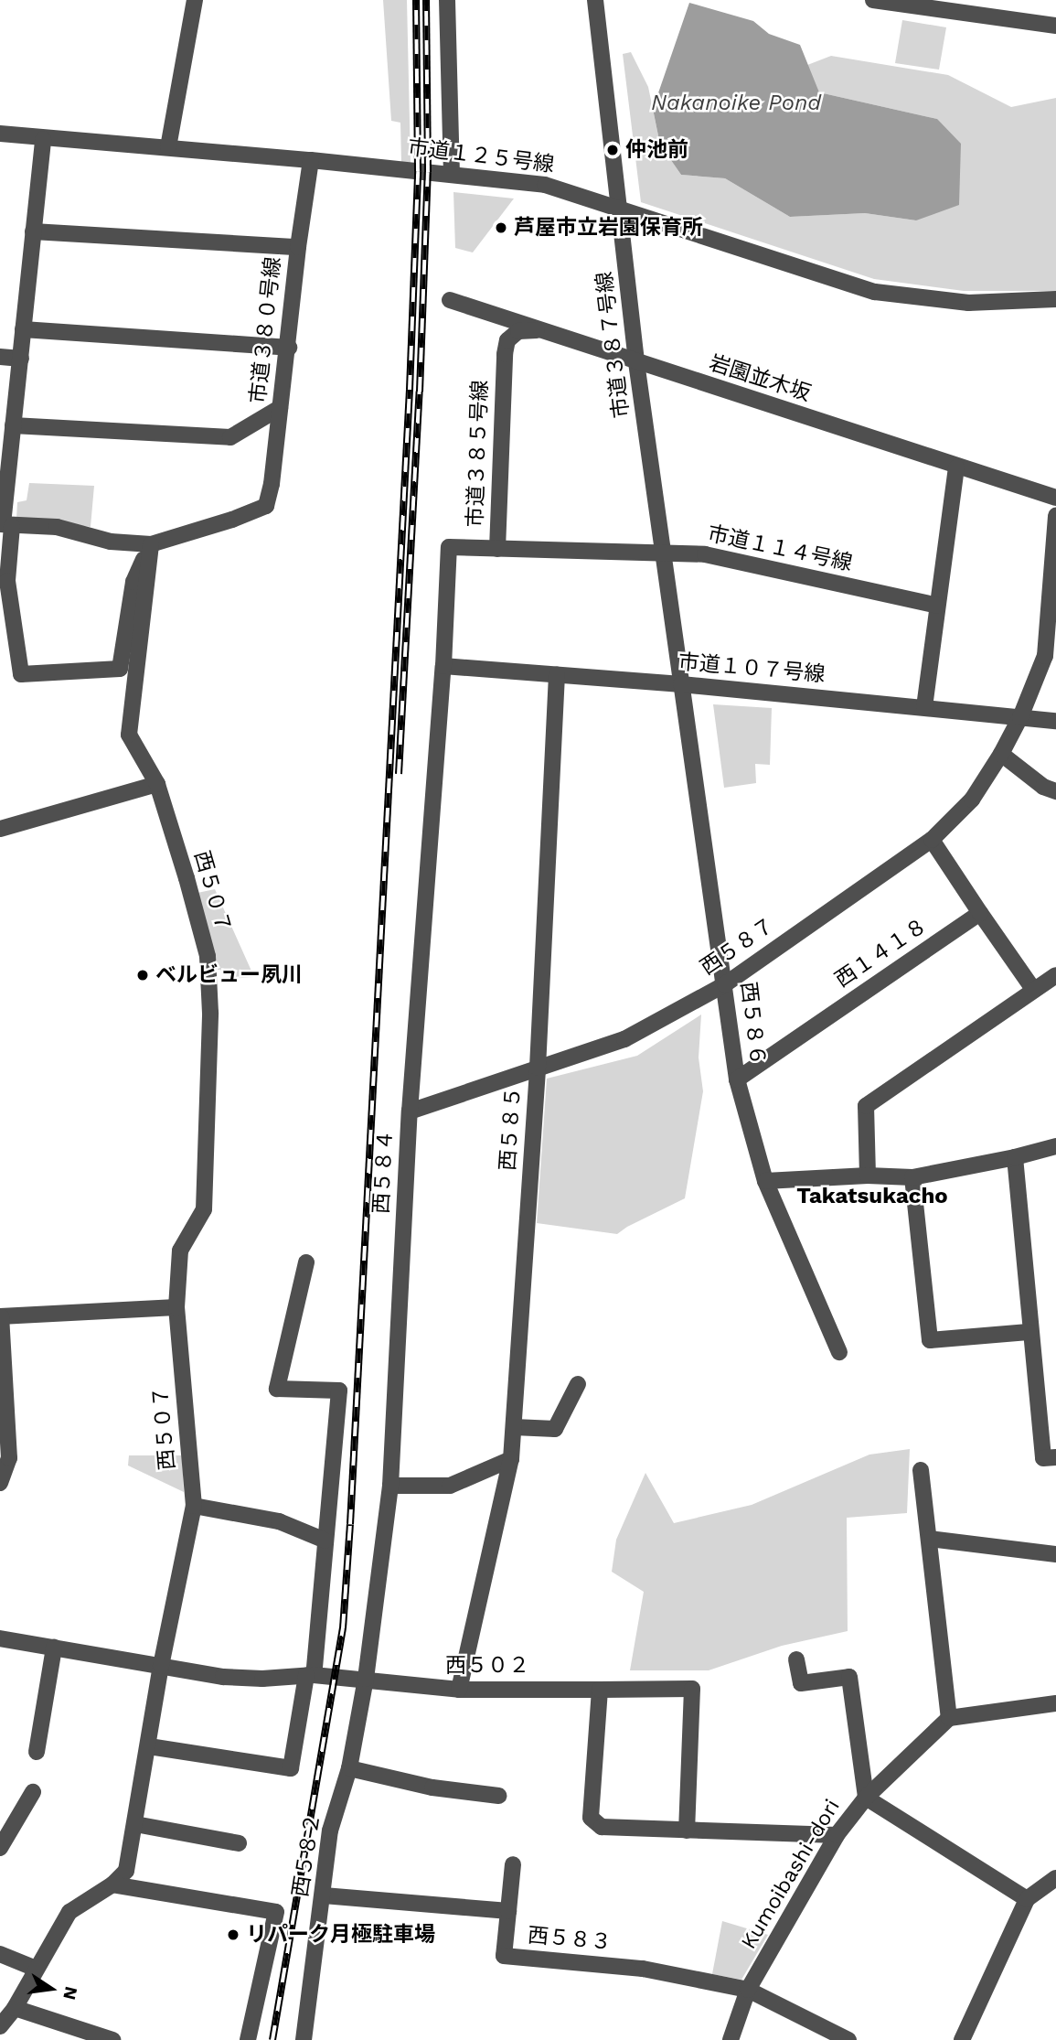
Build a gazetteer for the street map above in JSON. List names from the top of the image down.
{
  "streets": {
    "street": [
      "市道１２５号線",
      "市道３８０号線",
      "市道３８７号線",
      "岩園並木坂",
      "市道３８５号線",
      "市道１１４号線",
      "市道１０７号線",
      "西５０７",
      "西５８７",
      "西１４１８",
      "西５８６",
      "西５８５",
      "西５８４",
      "西５０２",
      "西５８２",
      "Kumoibashi-dori",
      "西５８３"
    ]
  },
  "crossings": [
    ["市道１２５号線", "市道３８０号線"],
    ["市道１２５号線", "市道３８７号線"],
    ["市道３８０号線", "西５０７"],
    ["市道３８７号線", "岩園並木坂"],
    ["市道３８７号線", "市道１１４号線"],
    ["市道３８７号線", "市道１０７号線"],
    ["市道３８７号線", "西５８６"],
    ["岩園並木坂", "市道３８５号線"],
    ["市道３８５号線", "市道１１４号線"],
    ["市道３８５号線", "市道１０７号線"],
    ["市道３８５号線", "西５８４"],
    ["市道１０７号線", "西５８７"],
    ["市道１０７号線", "西５８６"],
    ["市道１０７号線", "西５８５"],
    ["市道１０７号線", "西５８４"],
    ["西５０７", "西５０２"],
    ["西５８７", "西５８６"],
    ["西５８７", "西５８５"],
    ["西５８７", "西５８４"],
    ["西１４１８", "西５８６"],
    ["西５８５", "西５０２"],
    ["西５８４", "西５０２"],
    ["西５８４", "西５８２"],
    ["西５０２", "西５８２"],
    ["西５８２", "西５８３"],
    ["Kumoibashi-dori", "西５８３"]
  ],
  "districts": ["Takatsukacho"],
  "water": ["Nakanoike Pond"],
  "places": [
    "仲池前",
    "芦屋市立岩園保育所",
    "ベルビュー夙川",
    "リパーク月極駐車場"
  ],
  "north": "right"
}
